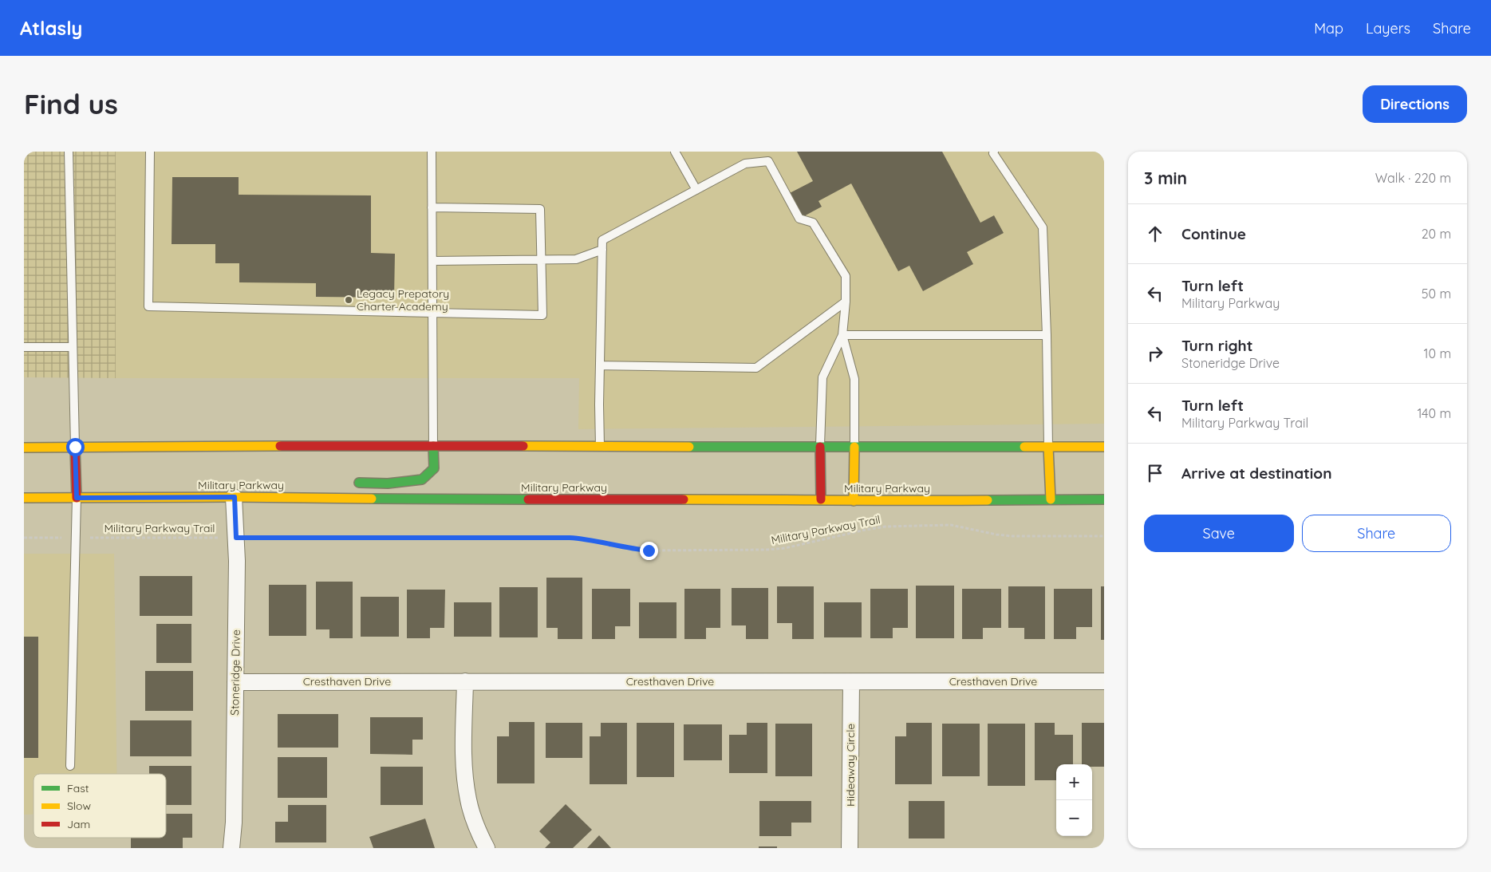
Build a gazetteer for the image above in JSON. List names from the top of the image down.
{
  "streets": {
    "main road": ["Military Parkway"],
    "street": ["Stoneridge Drive", "Cresthaven Drive", "Hideaway Circle"],
    "path": ["Military Parkway Trail"]
  },
  "crossings": [
    ["Military Parkway", "Stoneridge Drive"],
    ["Military Parkway Trail", "Stoneridge Drive"],
    ["Stoneridge Drive", "Cresthaven Drive"],
    ["Cresthaven Drive", "Hideaway Circle"]
  ],
  "places": ["Legacy Prepatory Charter Academy"],
  "legend": ["Fast", "Slow", "Jam"],
  "page": {
    "header": "Atlasly",
    "nav": ["Map", "Layers", "Share"],
    "buttons": [
      "Directions",
      ["Save", "Share"]
    ],
    "title": "Find us",
    "heading": ["3 min", "Walk · 220 m"],
    "list": [
      ["Continue", "20 m"],
      ["Turn left", "Military Parkway", "50 m"],
      ["Turn right", "Stoneridge Drive", "10 m"],
      ["Turn left", "Military Parkway Trail", "140 m"],
      "Arrive at destination"
    ],
    "map_buttons": ["+", "−"]
  }
}
